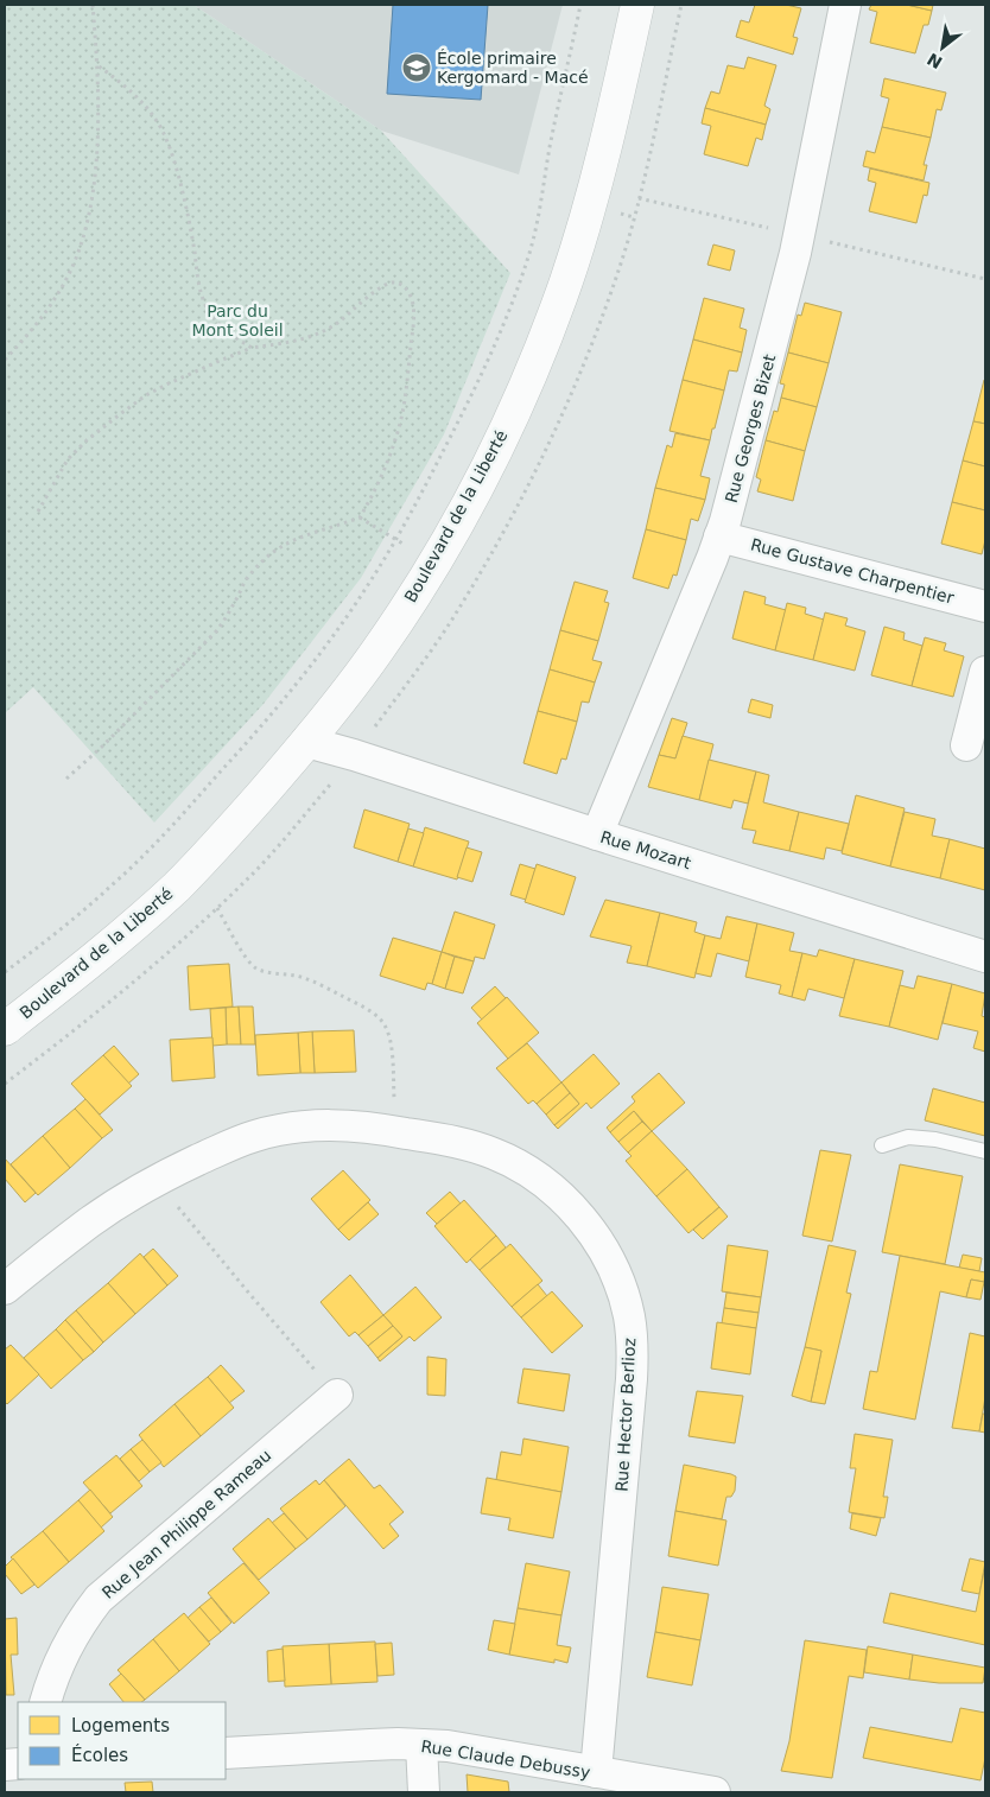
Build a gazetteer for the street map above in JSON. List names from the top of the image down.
{
  "streets": {
    "main road": ["Boulevard de la Liberté"],
    "street": [
      "Rue Georges Bizet",
      "Rue Gustave Charpentier",
      "Rue Mozart",
      "Rue Hector Berlioz",
      "Rue Jean Philippe Rameau",
      "Rue Claude Debussy"
    ]
  },
  "crossings": [
    ["Rue Georges Bizet", "Rue Gustave Charpentier"],
    ["Rue Georges Bizet", "Rue Mozart"],
    ["Boulevard de la Liberté", "Rue Mozart"],
    ["Rue Hector Berlioz", "Rue Claude Debussy"]
  ],
  "parks": ["Parc du Mont Soleil"],
  "places": {
    "school or university": ["École primaire Kergomard - Macé"]
  },
  "legend": ["Logements", "Écoles"],
  "north": "bottom left"
}
